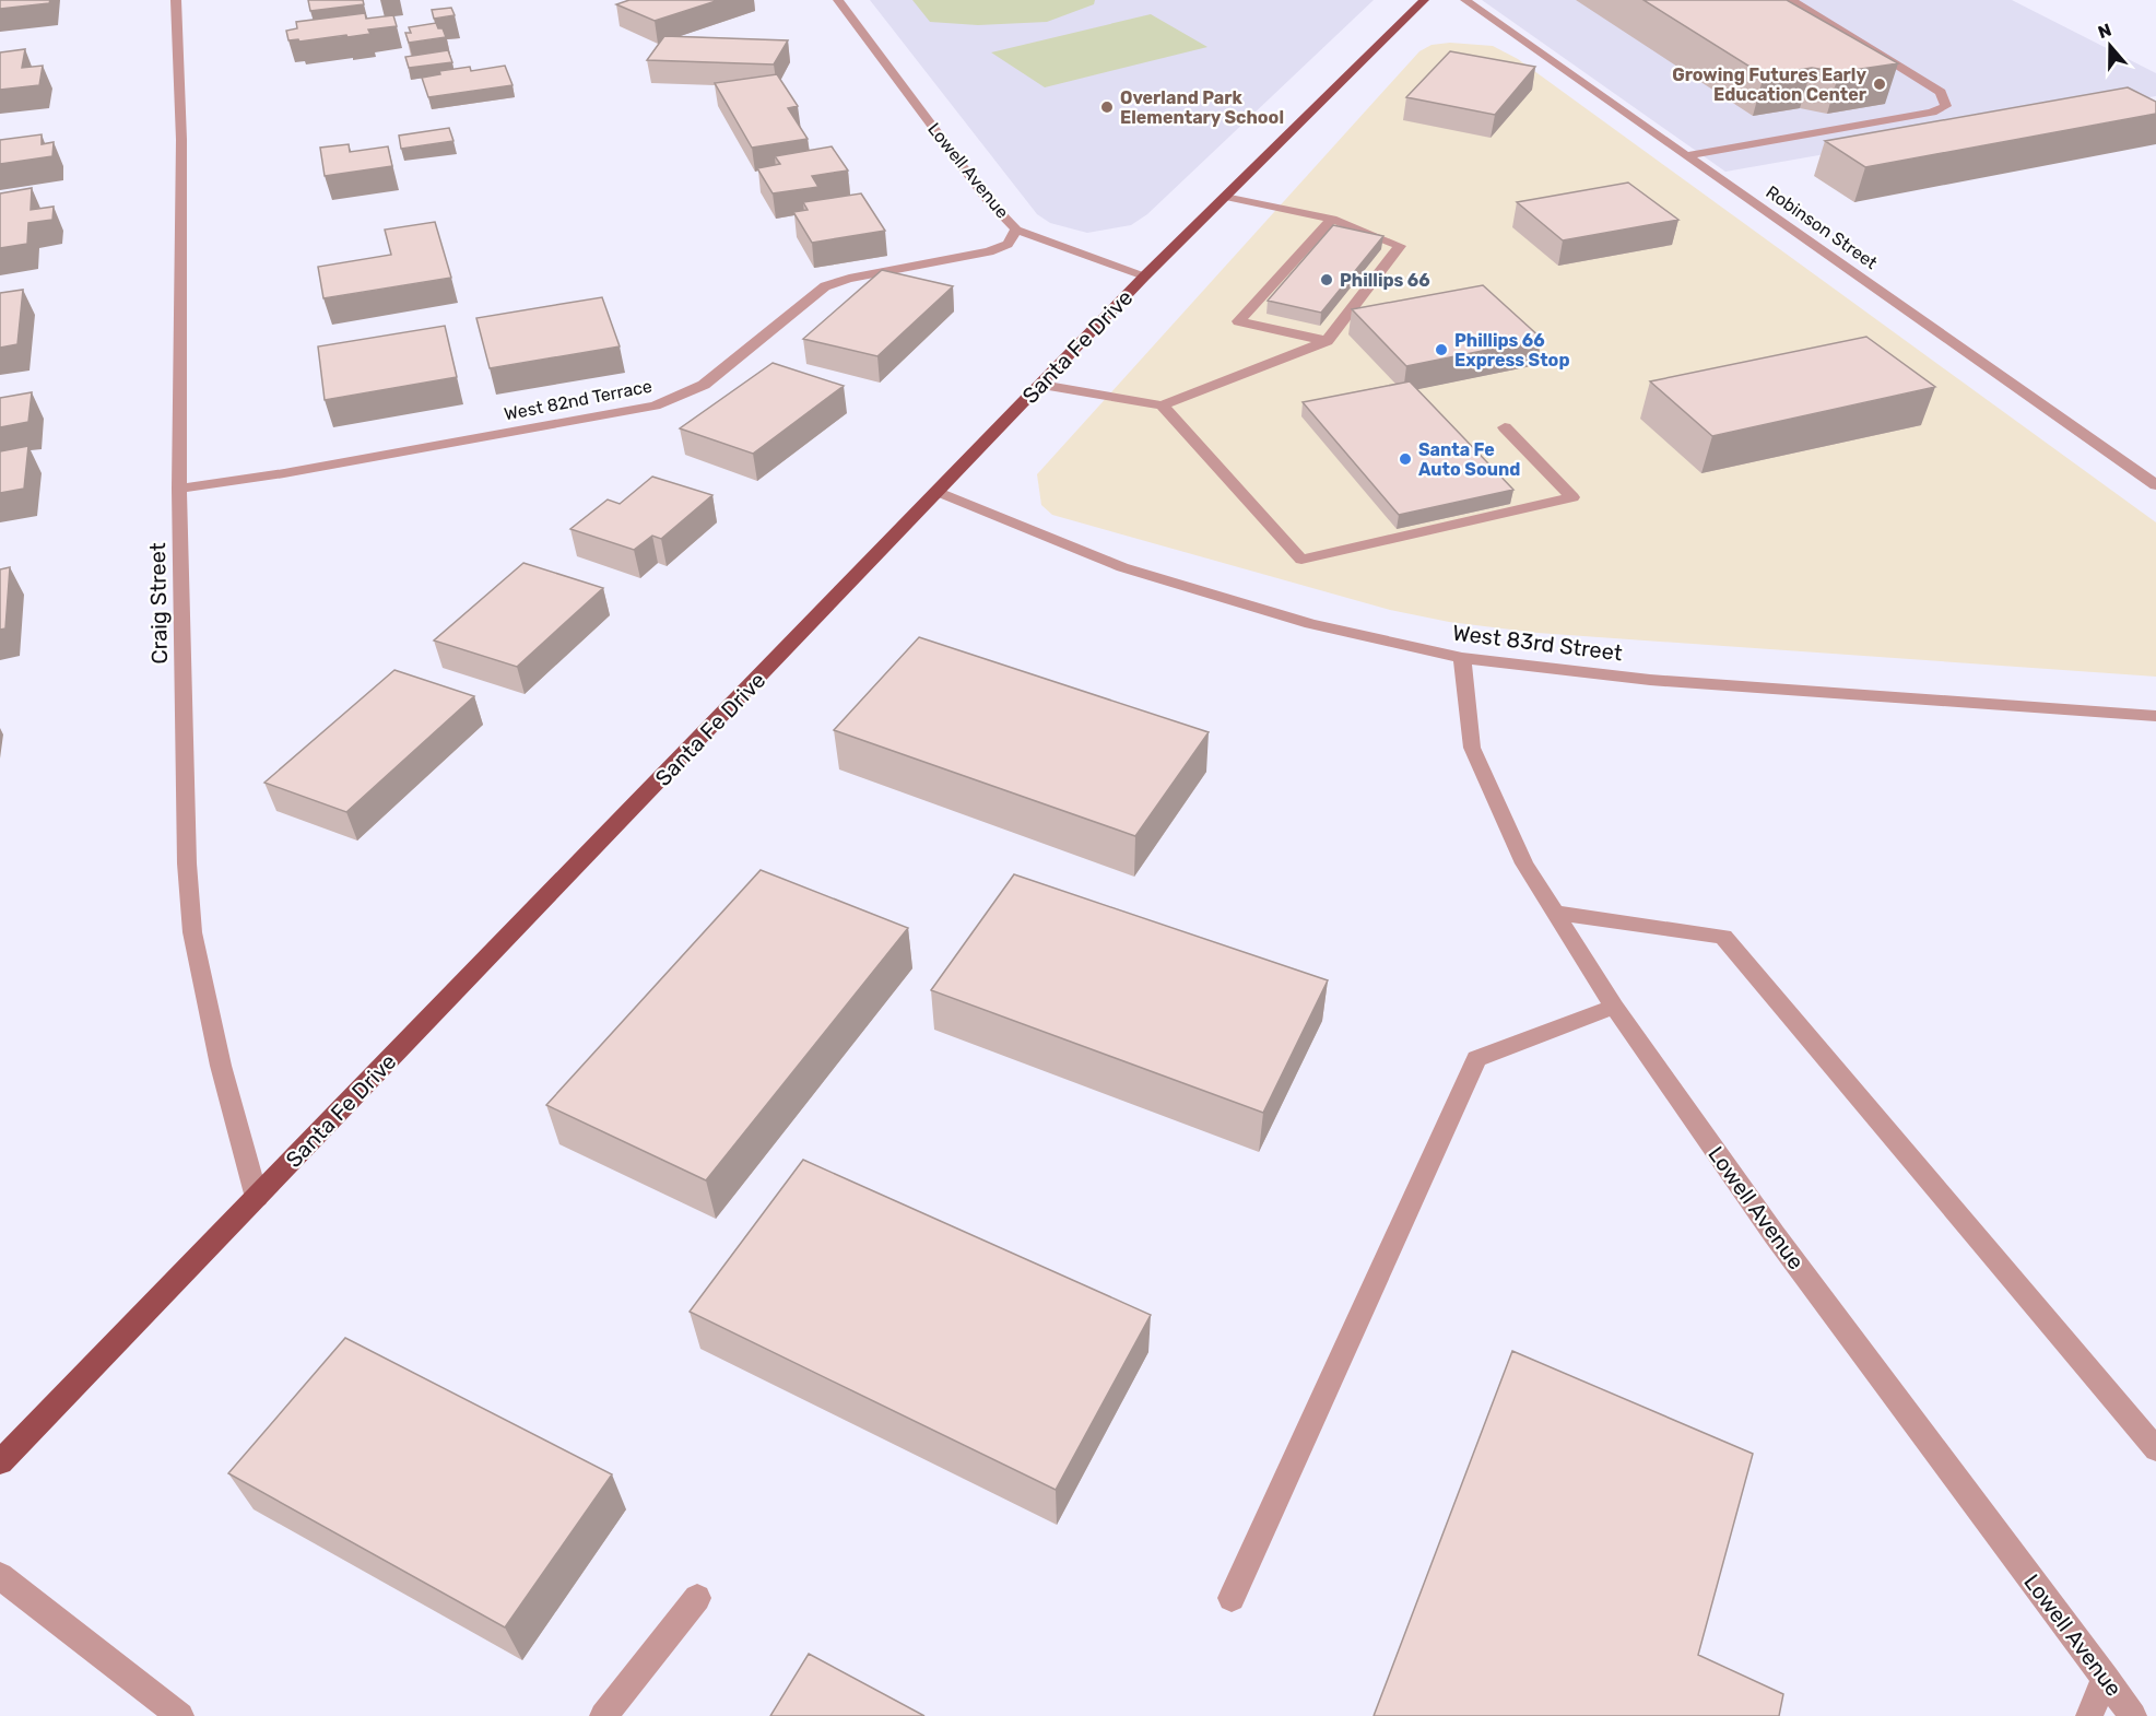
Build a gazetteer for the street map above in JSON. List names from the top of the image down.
{
  "streets": {
    "main road": ["Santa Fe Drive"],
    "street": [
      "Lowell Avenue",
      "Robinson Street",
      "West 82nd Terrace",
      "Craig Street",
      "West 83rd Street"
    ]
  },
  "crossings": [
    ["Lowell Avenue", "Santa Fe Drive"],
    ["Lowell Avenue", "West 82nd Terrace"],
    ["Lowell Avenue", "West 83rd Street"],
    ["Santa Fe Drive", "Craig Street"],
    ["Santa Fe Drive", "West 83rd Street"],
    ["West 82nd Terrace", "Craig Street"]
  ],
  "places": [
    "Growing Futures Early Education Center",
    "Overland Park Elementary School",
    "Phillips 66",
    "Phillips 66 Express Stop",
    "Santa Fe Auto Sound"
  ],
  "north": "top"
}
